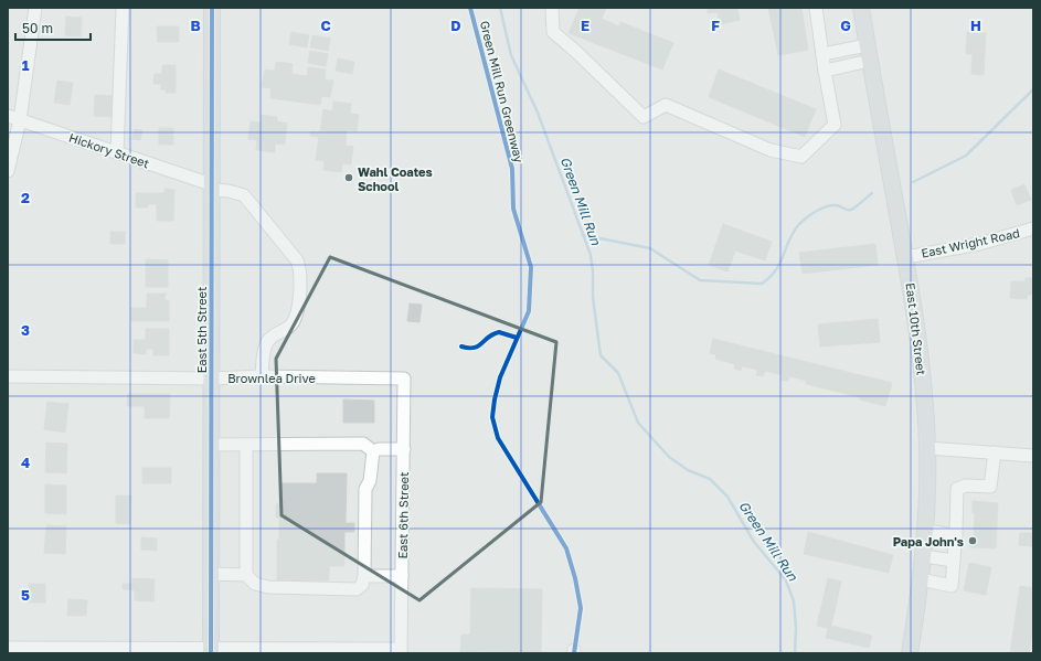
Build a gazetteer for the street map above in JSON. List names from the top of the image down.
{
  "streets": {
    "main road": ["East 10th Street", "East 5th Street"],
    "street": [
      "Hickory Street",
      "East Wright Road",
      "Brownlea Drive",
      "East 6th Street"
    ],
    "cycle path": ["Green Mill Run Greenway"]
  },
  "crossings": [
    ["Hickory Street", "East 5th Street"],
    ["Hickory Street", "Brownlea Drive"],
    ["East Wright Road", "East 10th Street"],
    ["East 5th Street", "Brownlea Drive"],
    ["Brownlea Drive", "East 6th Street"]
  ],
  "water": ["Green Mill Run"],
  "places": ["Wahl Coates School", "Papa John's"],
  "scale_bar": "50 m",
  "grid": {
    "columns": [
      "B",
      "C",
      "D",
      "E",
      "F",
      "G",
      "H"
    ],
    "rows": [
      "1",
      "2",
      "3",
      "4",
      "5"
    ]
  }
}
